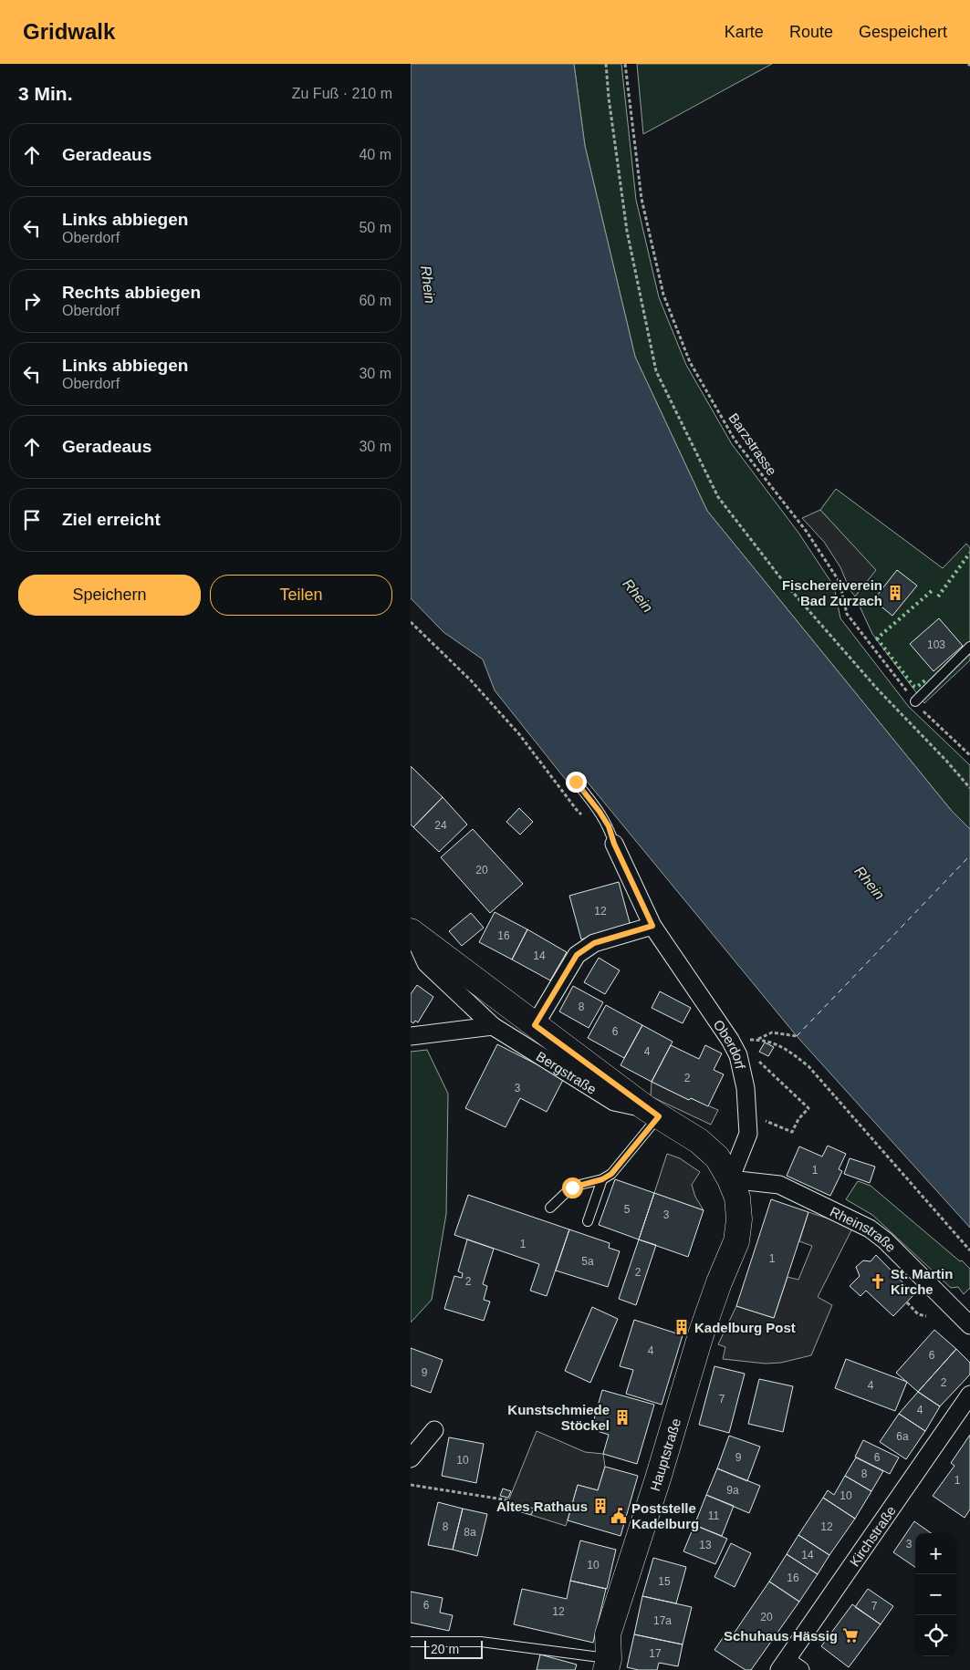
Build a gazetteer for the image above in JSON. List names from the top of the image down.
{
  "streets": {
    "main road": ["Hauptstraße"],
    "street": [
      "Oberdorf",
      "Bergstraße",
      "Rheinstraße",
      "Kirchstraße"
    ],
    "path": ["Barzstrasse"]
  },
  "crossings": [
    ["Oberdorf", "Rheinstraße"],
    ["Oberdorf", "Hauptstraße"],
    ["Rheinstraße", "Hauptstraße"]
  ],
  "water": ["Rhein"],
  "places": {
    "building": [
      "Fischereiverein Bad Zurzach",
      "Kadelburg Post",
      "Kunstschmiede Stöckel",
      "Altes Rathaus"
    ],
    "church": ["St. Martin Kirche"],
    "public building": ["Poststelle Kadelburg"],
    "supermarket": ["Schuhaus Hässig"]
  },
  "house_numbers": [
    "103",
    "24",
    "20",
    "12",
    "16",
    "14",
    "8",
    "6",
    "4",
    "2",
    "3",
    "1",
    "5",
    "3",
    "1",
    "1",
    "5a",
    "2",
    "2",
    "4",
    "6",
    "9",
    "2",
    "4",
    "7",
    "4",
    "6a",
    "9",
    "6",
    "10",
    "8",
    "1",
    "9a",
    "10",
    "11",
    "8",
    "12",
    "8a",
    "3",
    "13",
    "14",
    "10",
    "16",
    "15",
    "6",
    "7",
    "12",
    "20",
    "17a",
    "17"
  ],
  "scale_bar": "20 m",
  "page": {
    "header": "Gridwalk",
    "nav": ["Karte", "Route", "Gespeichert"],
    "heading": ["3 Min.", "Zu Fuß · 210 m"],
    "list": [
      ["Geradeaus", "40 m"],
      ["Links abbiegen", "Oberdorf", "50 m"],
      ["Rechts abbiegen", "Oberdorf", "60 m"],
      ["Links abbiegen", "Oberdorf", "30 m"],
      ["Geradeaus", "30 m"],
      "Ziel erreicht"
    ],
    "buttons": ["Speichern", "Teilen"],
    "map_buttons": ["+", "−"],
    "scale": "20 m"
  }
}
